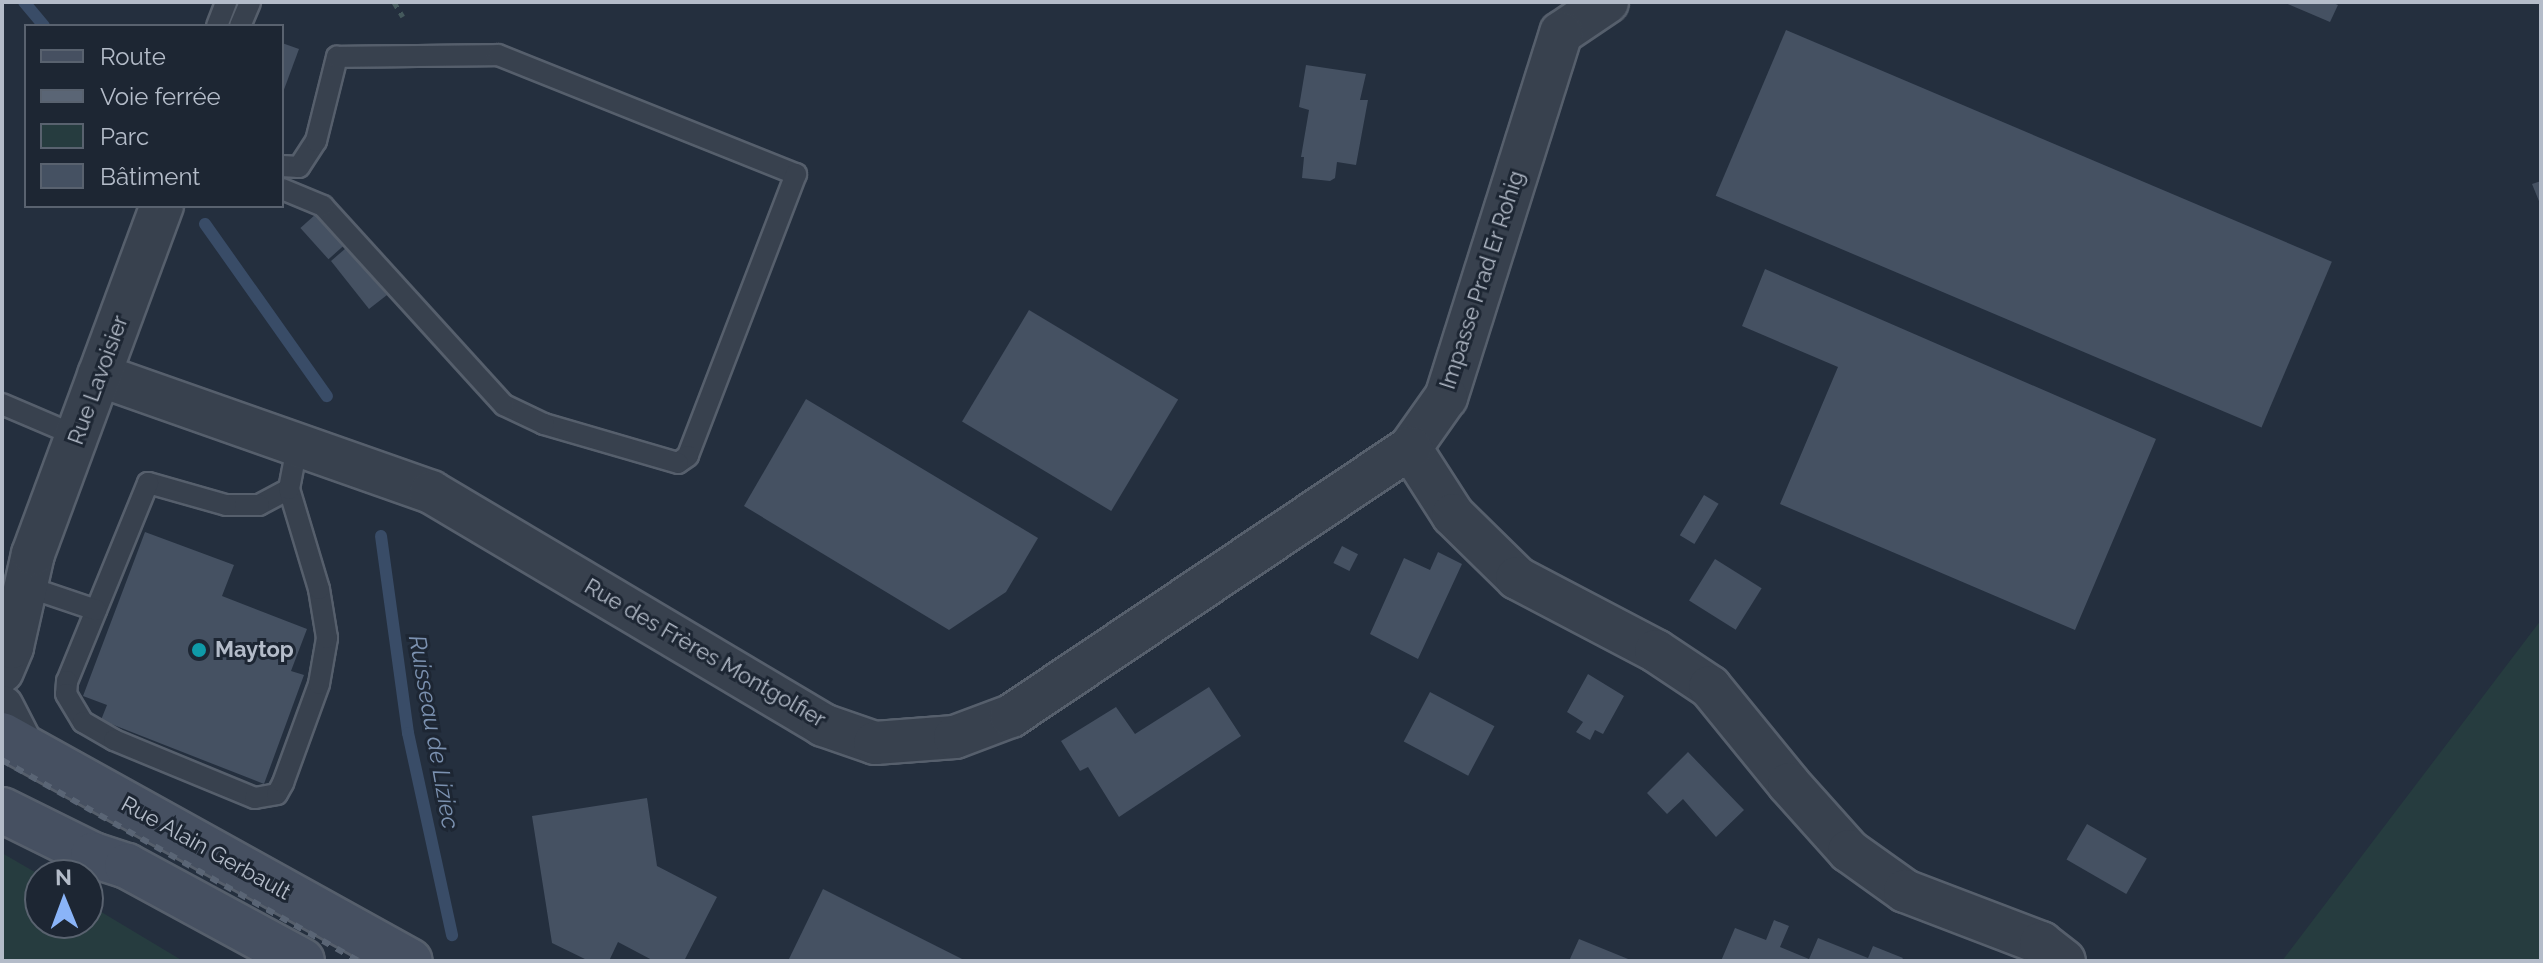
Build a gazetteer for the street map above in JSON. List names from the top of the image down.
{
  "streets": {
    "main road": ["Rue Alain Gerbault"],
    "street": ["Impasse Prad Er Rohig", "Rue Lavoisier", "Rue des Frères Montgolfier"]
  },
  "crossings": [
    ["Impasse Prad Er Rohig", "Rue des Frères Montgolfier"],
    ["Rue Lavoisier", "Rue des Frères Montgolfier"]
  ],
  "water": ["Ruisseau de Liziec"],
  "places": ["Maytop"],
  "legend": [
    "Route",
    "Voie ferrée",
    "Parc",
    "Bâtiment"
  ],
  "north": "top"
}
